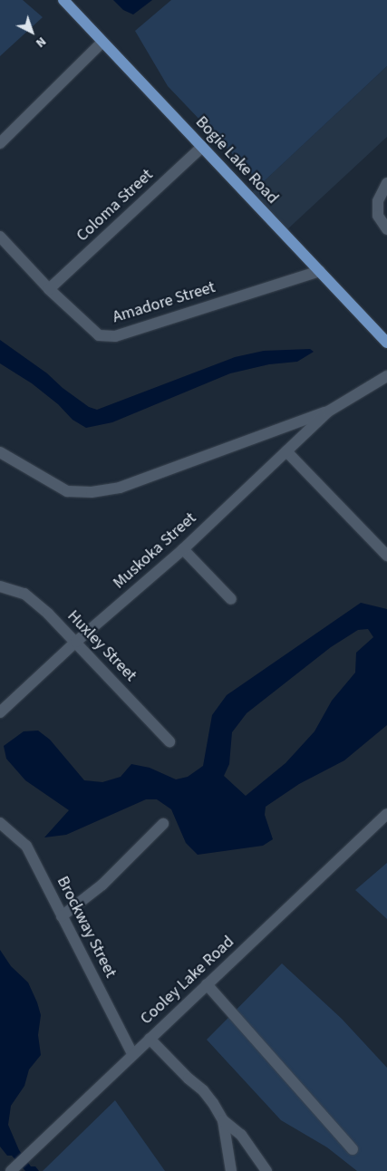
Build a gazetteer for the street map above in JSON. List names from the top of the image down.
{
  "streets": {
    "main road": ["Bogie Lake Road"],
    "street": [
      "Coloma Street",
      "Amadore Street",
      "Muskoka Street",
      "Huxley Street",
      "Brockway Street",
      "Cooley Lake Road"
    ]
  },
  "crossings": [
    ["Bogie Lake Road", "Coloma Street"],
    ["Bogie Lake Road", "Amadore Street"],
    ["Coloma Street", "Amadore Street"],
    ["Muskoka Street", "Huxley Street"],
    ["Brockway Street", "Cooley Lake Road"]
  ],
  "north": "bottom right"
}
